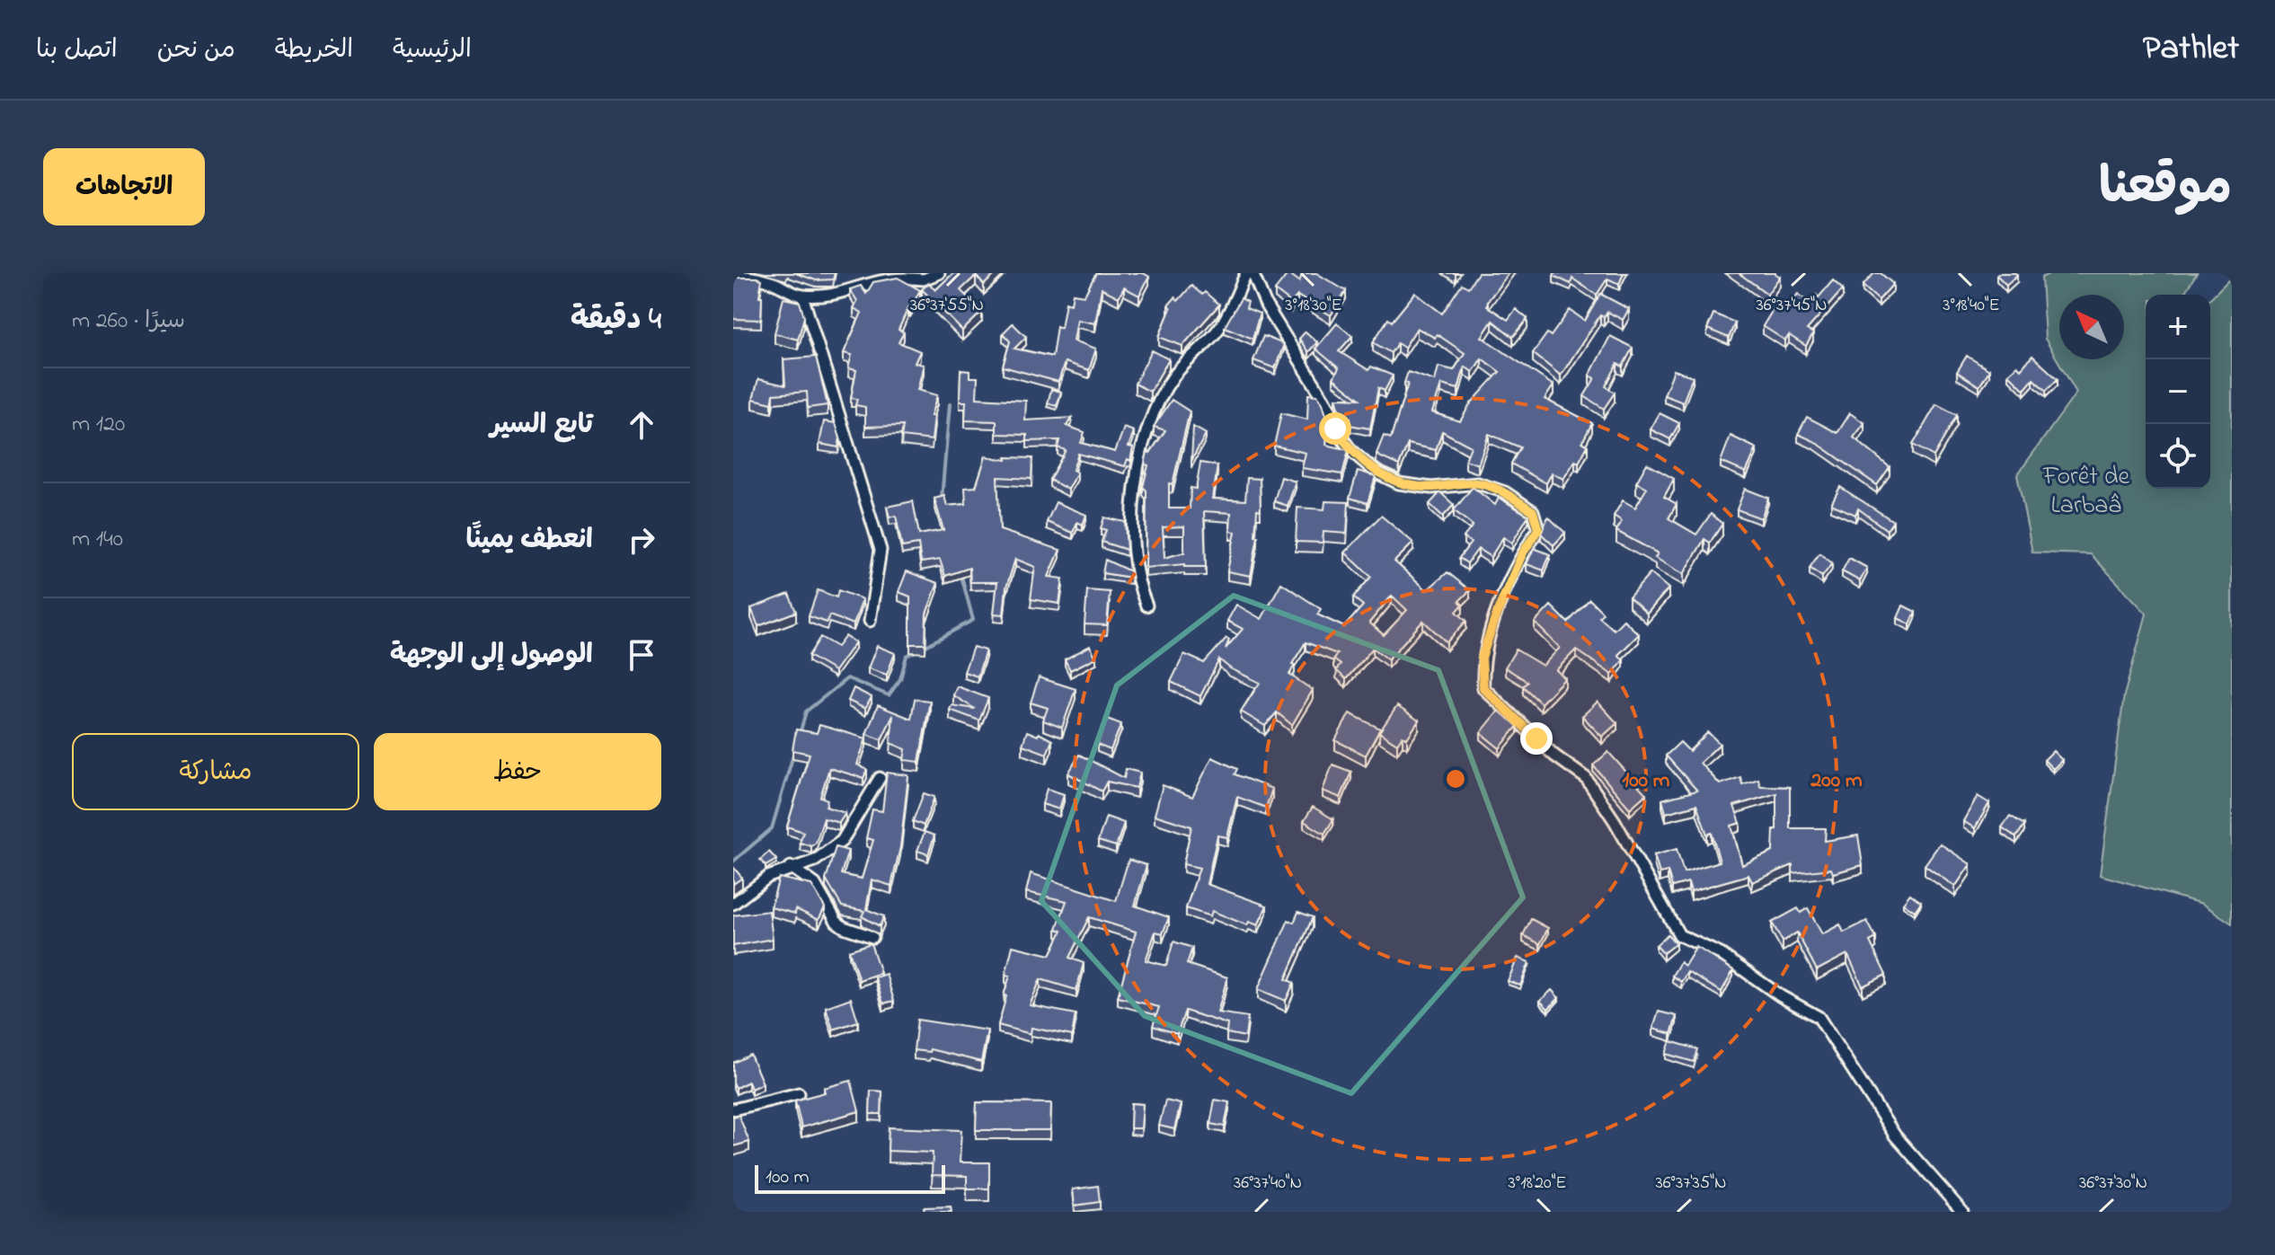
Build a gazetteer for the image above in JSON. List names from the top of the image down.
{
  "parks": ["Forêt de Larbaâ"],
  "scale_bar": "100 m",
  "north": "top left",
  "page": {
    "header": "Pathlet",
    "nav": [
      "الرئيسية",
      "الخريطة",
      "من نحن",
      "اتصل بنا"
    ],
    "title": "موقعنا",
    "buttons": [
      "الاتجاهات",
      ["حفظ", "مشاركة"]
    ],
    "heading": ["4 دقيقة", "سيرًا · 260 m"],
    "map_buttons": ["+", "−"],
    "list": [
      ["تابع السير", "120 m"],
      ["انعطف يمينًا", "140 m"],
      "الوصول إلى الوجهة"
    ],
    "scale": "100 m"
  },
  "coordinates": [
    "36°37'55\"N",
    "36°37'45\"N",
    "3°18'30\"E",
    "3°18'40\"E",
    "3°18'20\"E",
    "36°37'40\"N",
    "36°37'35\"N",
    "36°37'30\"N"
  ],
  "rings": ["100 m", "200 m"]
}
